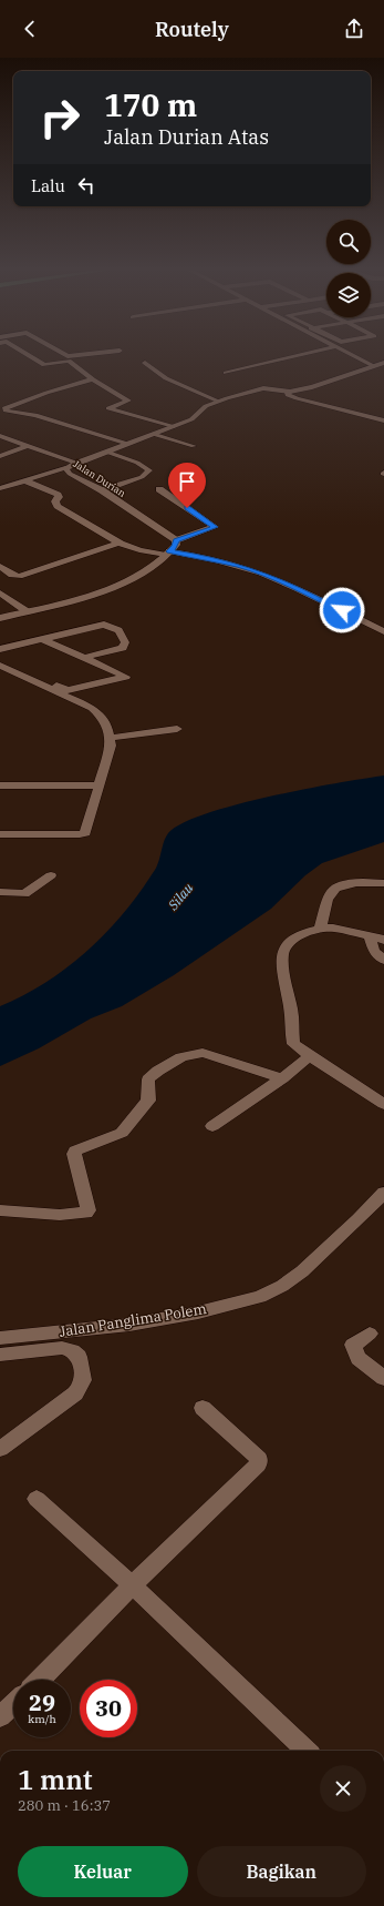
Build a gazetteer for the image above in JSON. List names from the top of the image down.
{
  "streets": {
    "street": ["Jalan Durian", "Jalan Panglima Polem"]
  },
  "water": ["Silau"],
  "page": {
    "header": "Routely",
    "turn": ["170 m", "Jalan Durian Atas"],
    "then": "Lalu",
    "speed": "29 km/h",
    "limit": "30",
    "heading": ["1 mnt", "280 m · 16:37"],
    "buttons": ["Keluar", "Bagikan"]
  }
}
